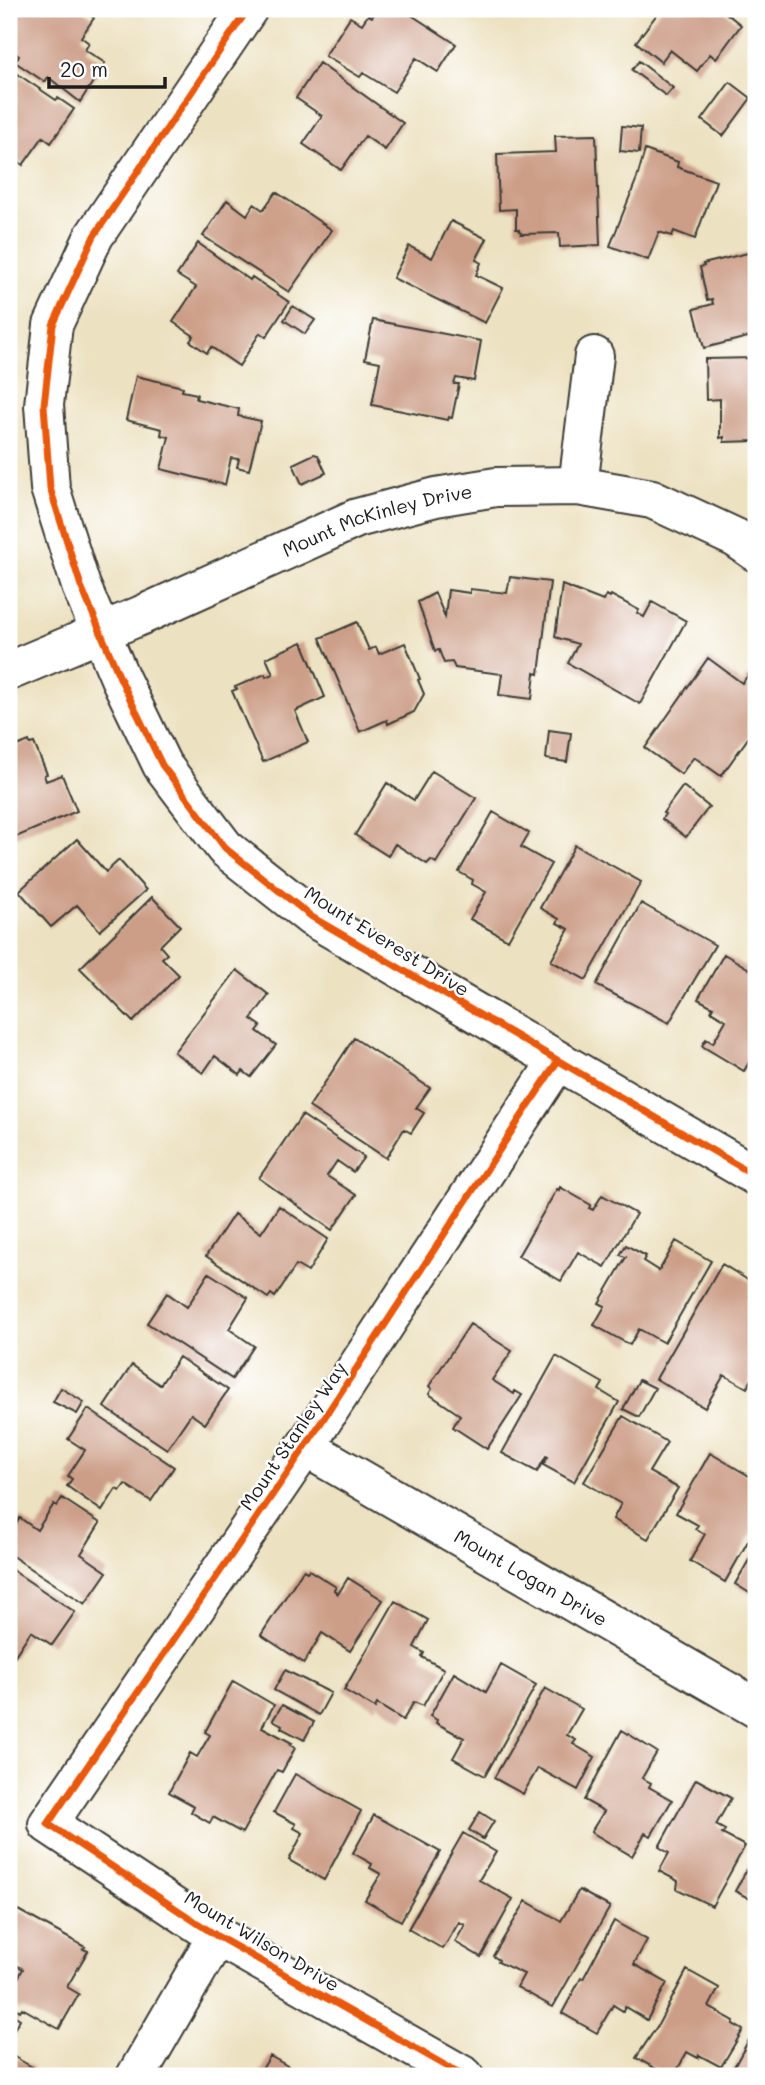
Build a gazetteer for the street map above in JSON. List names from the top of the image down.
{
  "streets": {
    "street": [
      "Mount McKinley Drive",
      "Mount Everest Drive",
      "Mount Stanley Way",
      "Mount Logan Drive",
      "Mount Wilson Drive"
    ]
  },
  "crossings": [
    ["Mount McKinley Drive", "Mount Everest Drive"],
    ["Mount Everest Drive", "Mount Stanley Way"],
    ["Mount Stanley Way", "Mount Logan Drive"],
    ["Mount Stanley Way", "Mount Wilson Drive"]
  ],
  "scale_bar": "20 m"
}
